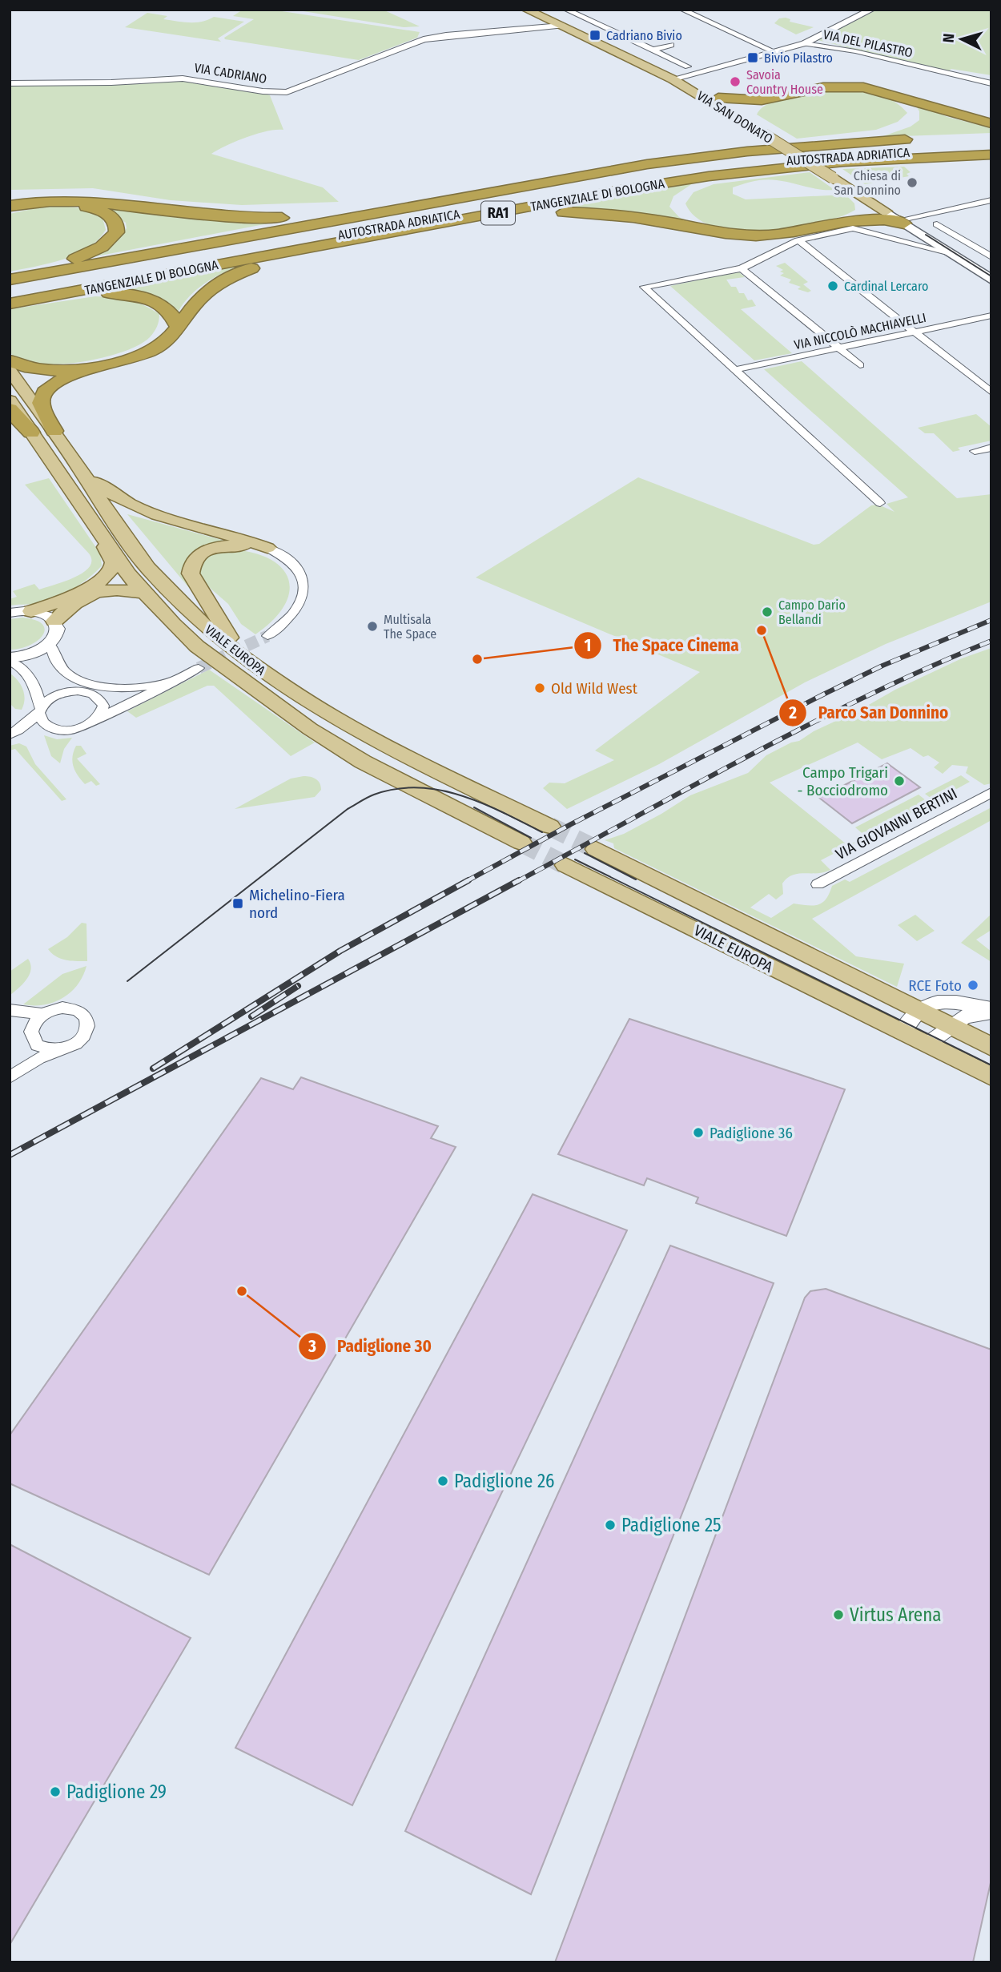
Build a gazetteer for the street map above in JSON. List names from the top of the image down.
{
  "streets": {
    "highway": ["AUTOSTRADA ADRIATICA", "TANGENZIALE DI BOLOGNA", "RA1"],
    "main road": ["VIA SAN DONATO", "VIALE EUROPA"],
    "street": [
      "VIA DEL PILASTRO",
      "VIA CADRIANO",
      "VIA NICCOLÒ MACHIAVELLI",
      "VIA GIOVANNI BERTINI"
    ]
  },
  "crossings": [
    ["VIA DEL PILASTRO", "VIA SAN DONATO"],
    ["VIA CADRIANO", "VIA SAN DONATO"],
    ["VIA SAN DONATO", "TANGENZIALE DI BOLOGNA"]
  ],
  "places": {
    "transit": ["Cadriano Bivio", "Bivio Pilastro", "Michelino-Fiera nord"],
    "other": [
      "Savoia Country House",
      "Chiesa di San Donnino",
      "Cardinal Lercaro",
      "Campo Dario Bellandi",
      "Multisala The Space",
      "Parco San Donnino",
      "The Space Cinema",
      "Old Wild West",
      "Campo Trigari - Bocciodromo",
      "RCE Foto",
      "Padiglione 36",
      "Padiglione 30",
      "Padiglione 26",
      "Padiglione 25",
      "Virtus Arena",
      "Padiglione 29"
    ]
  },
  "north": "left"
}
